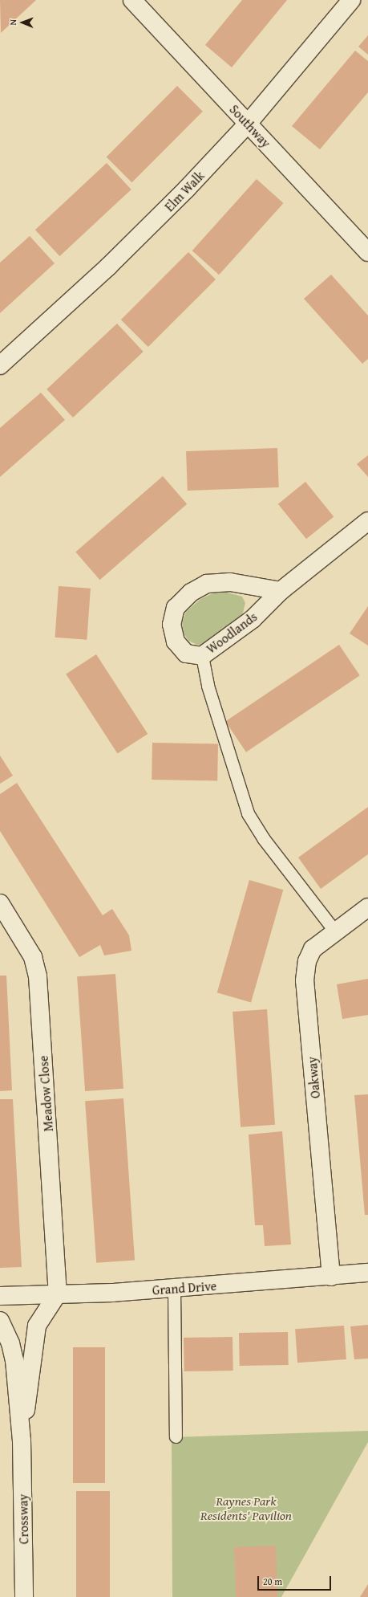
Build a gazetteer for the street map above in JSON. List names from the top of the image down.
{
  "streets": {
    "street": [
      "Southway",
      "Elm Walk",
      "Woodlands",
      "Oakway",
      "Meadow Close",
      "Grand Drive",
      "Crossway"
    ]
  },
  "crossings": [
    ["Southway", "Elm Walk"],
    ["Oakway", "Grand Drive"],
    ["Meadow Close", "Grand Drive"],
    ["Meadow Close", "Crossway"],
    ["Grand Drive", "Crossway"]
  ],
  "parks": ["Raynes Park Residents' Pavilion"],
  "scale_bar": "20 m",
  "north": "left"
}
